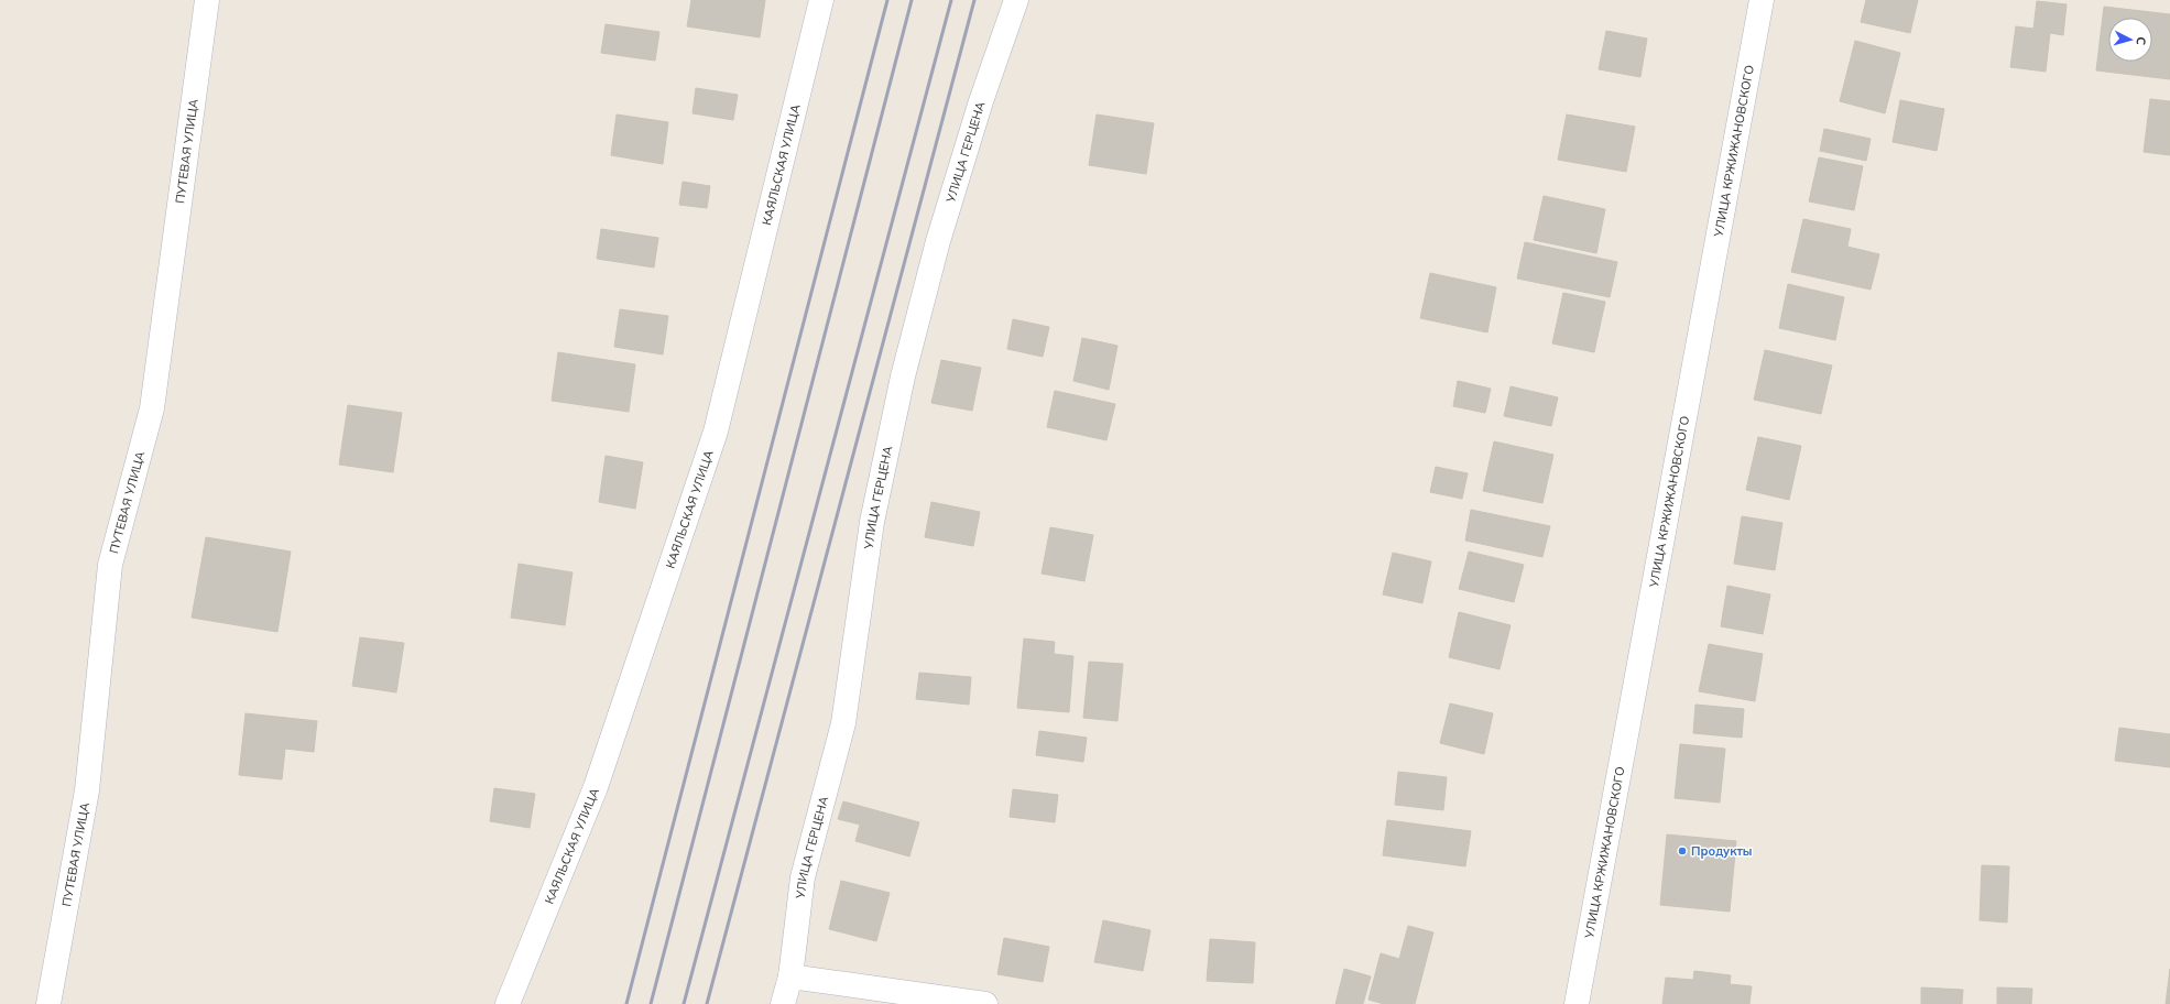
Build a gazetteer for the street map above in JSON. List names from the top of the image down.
{
  "streets": {
    "street": [
      "ПУТЕВАЯ УЛИЦА",
      "УЛИЦА КРЖИЖАНОВСКОГО",
      "УЛИЦА ГЕРЦЕНА",
      "КАЯЛЬСКАЯ УЛИЦА"
    ]
  },
  "places": ["Продукты"],
  "north": "right"
}
